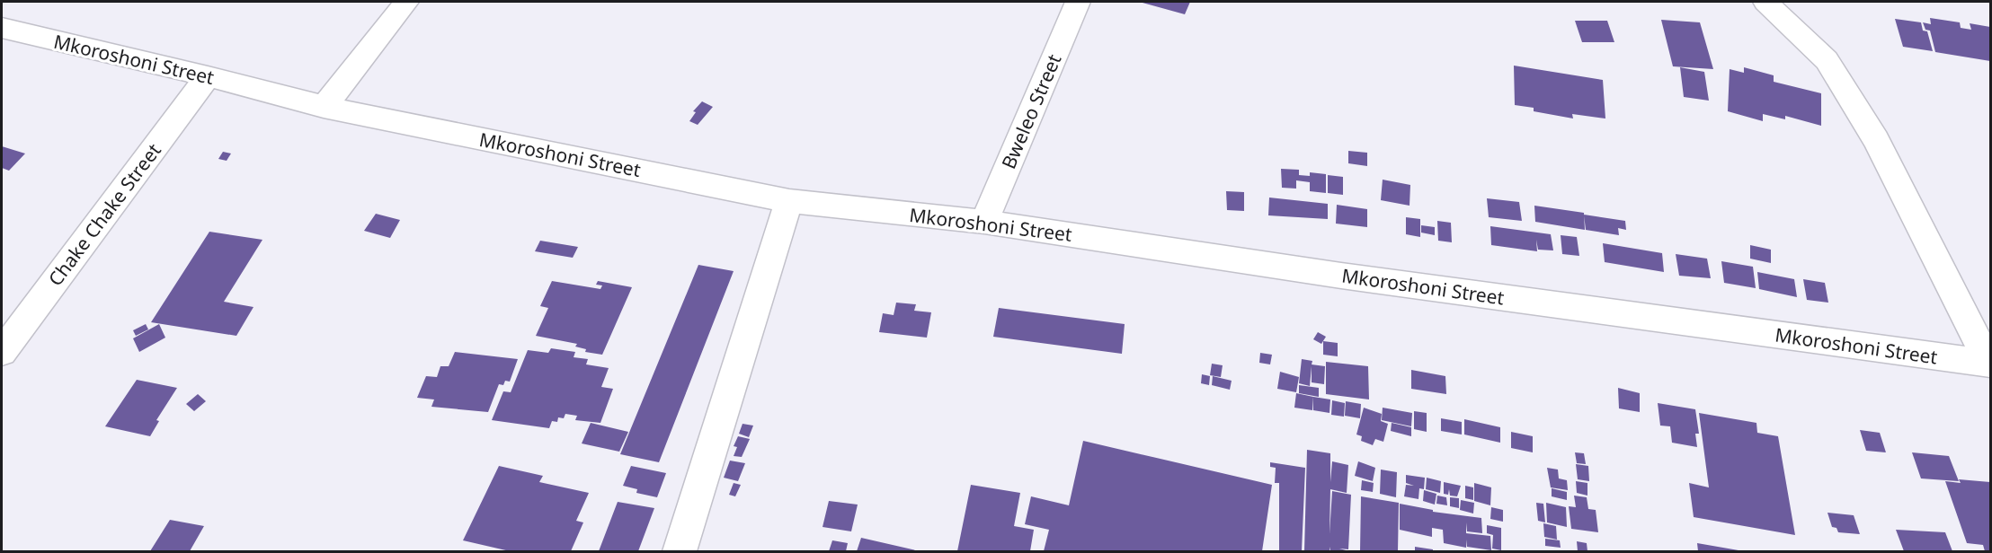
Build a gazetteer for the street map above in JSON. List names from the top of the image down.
{
  "streets": {
    "street": ["Mkoroshoni Street", "Bweleo Street", "Chake Chake Street"]
  },
  "crossings": [
    ["Mkoroshoni Street", "Bweleo Street"],
    ["Mkoroshoni Street", "Chake Chake Street"]
  ]
}
